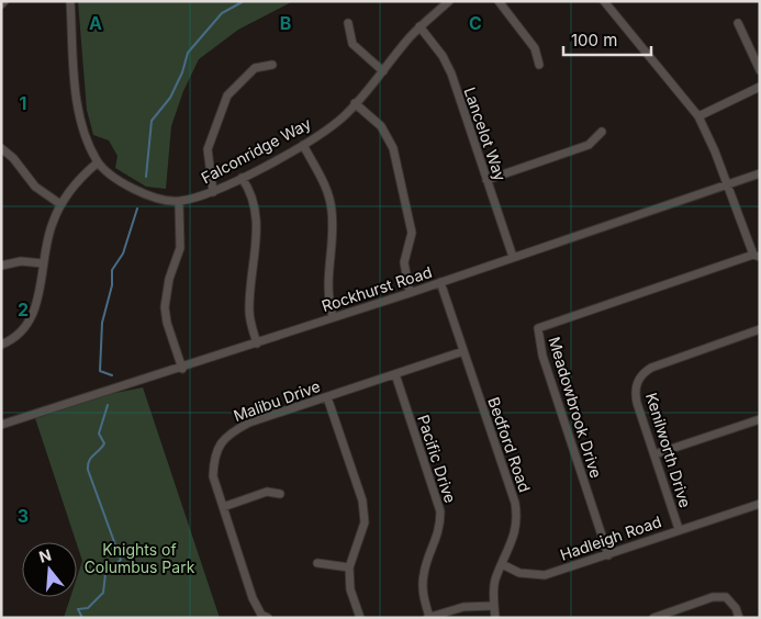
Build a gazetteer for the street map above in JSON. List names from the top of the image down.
{
  "streets": {
    "street": [
      "Lancelot Way",
      "Falconridge Way",
      "Rockhurst Road",
      "Malibu Drive",
      "Meadowbrook Drive",
      "Bedford Road",
      "Kenilworth Drive",
      "Pacific Drive",
      "Hadleigh Road"
    ]
  },
  "crossings": [
    ["Lancelot Way", "Falconridge Way"],
    ["Lancelot Way", "Rockhurst Road"],
    ["Rockhurst Road", "Bedford Road"],
    ["Malibu Drive", "Bedford Road"],
    ["Malibu Drive", "Pacific Drive"],
    ["Meadowbrook Drive", "Hadleigh Road"],
    ["Bedford Road", "Hadleigh Road"],
    ["Kenilworth Drive", "Hadleigh Road"]
  ],
  "parks": ["Knights of Columbus Park"],
  "scale_bar": "100 m",
  "north": "top",
  "grid": {
    "columns": ["A", "B", "C"],
    "rows": ["1", "2", "3"]
  }
}
